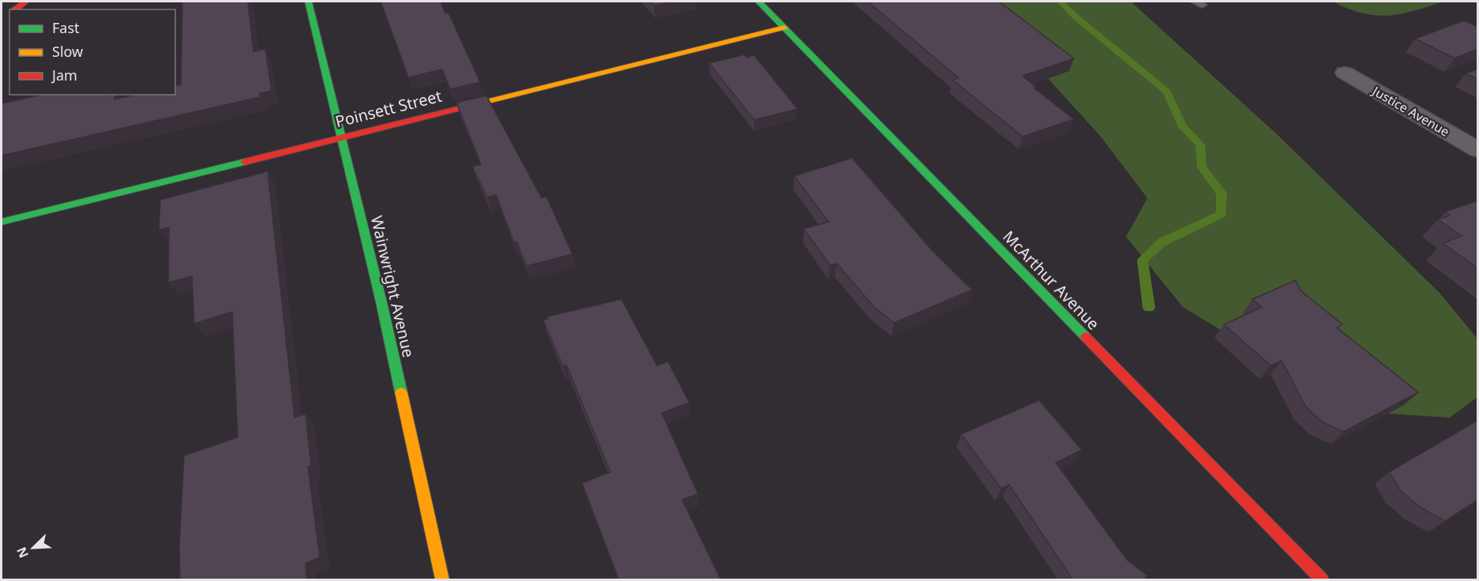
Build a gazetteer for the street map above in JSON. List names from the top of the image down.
{
  "streets": {
    "street": [
      "Poinsett Street",
      "Justice Avenue",
      "McArthur Avenue",
      "Wainwright Avenue"
    ]
  },
  "crossings": [
    ["Poinsett Street", "McArthur Avenue"],
    ["Poinsett Street", "Wainwright Avenue"]
  ],
  "legend": ["Fast", "Slow", "Jam"],
  "north": "bottom left"
}
